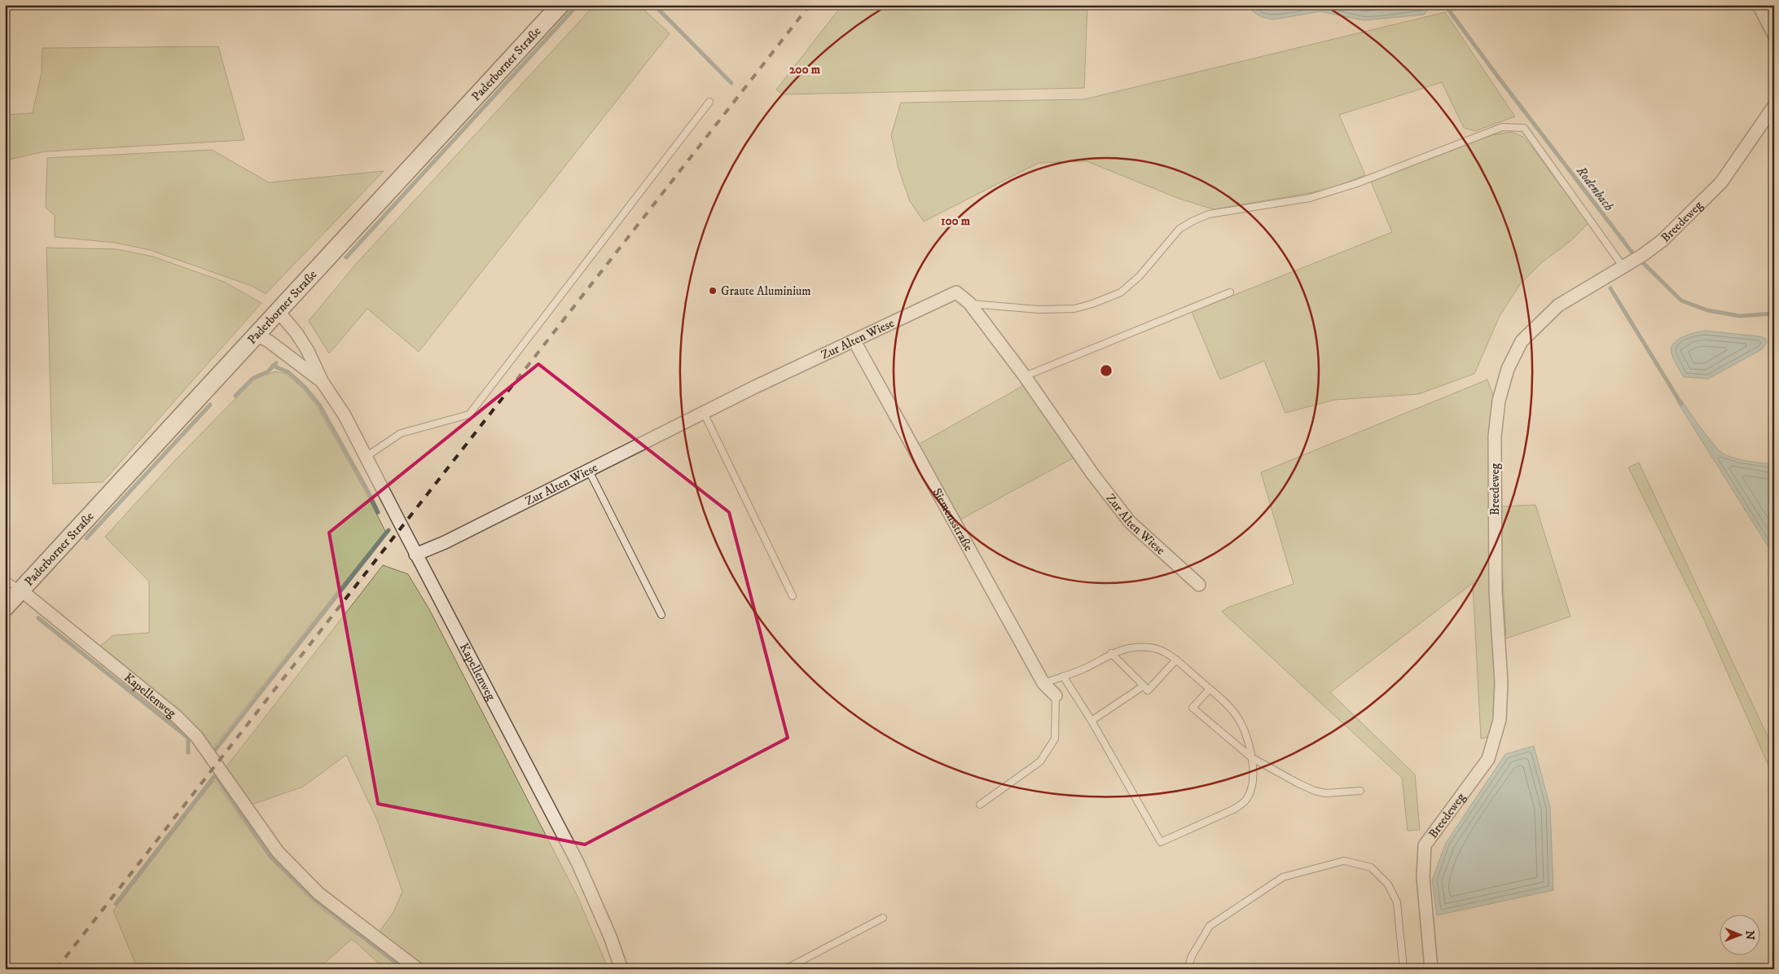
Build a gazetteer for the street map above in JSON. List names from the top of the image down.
{
  "streets": {
    "main road": ["Paderborner Straße"],
    "street": [
      "Breedeweg",
      "Zur Alten Wiese",
      "Siemensstraße",
      "Kapellenweg"
    ]
  },
  "crossings": [
    ["Paderborner Straße", "Kapellenweg"],
    ["Zur Alten Wiese", "Siemensstraße"],
    ["Zur Alten Wiese", "Kapellenweg"]
  ],
  "water": ["Rodenbach"],
  "places": ["Graute Aluminium"],
  "north": "right",
  "rings": ["200 m", "100 m"]
}
